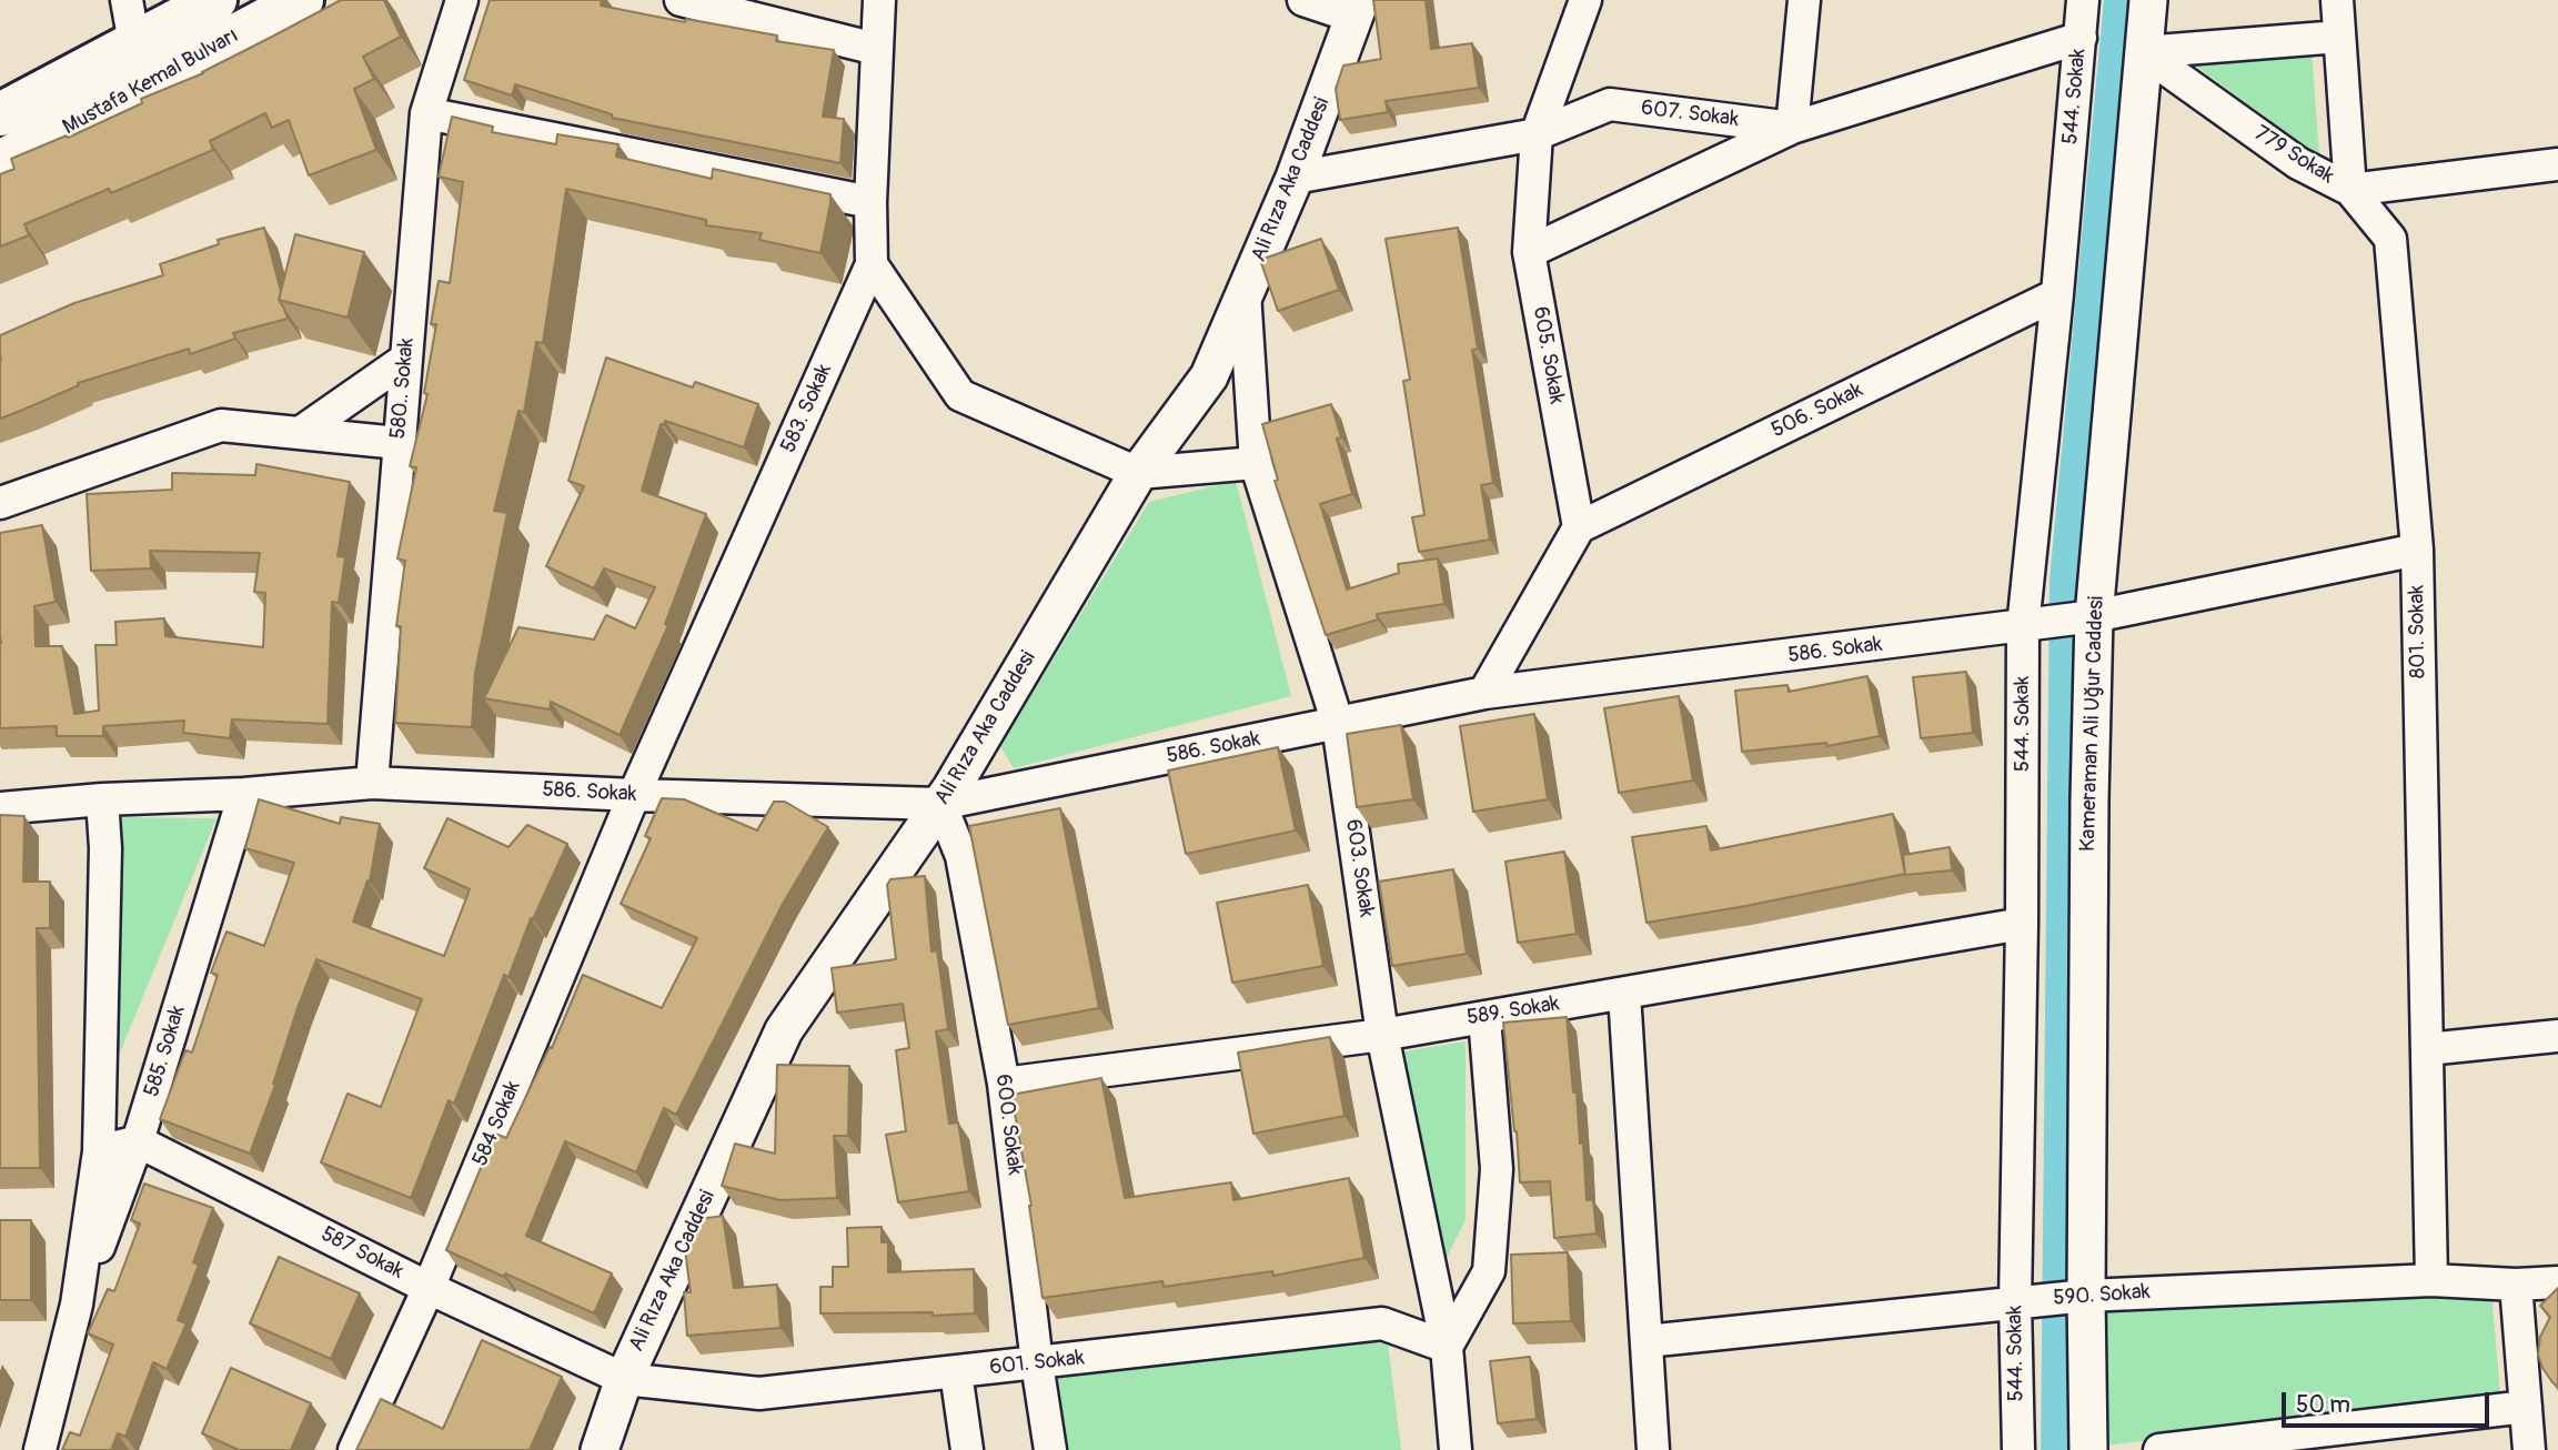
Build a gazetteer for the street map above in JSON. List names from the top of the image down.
{
  "streets": {
    "main road": ["Mustafa Kemal Bulvarı"],
    "street": [
      "544. Sokak",
      "607. Sokak",
      "779 Sokak",
      "Ali Rıza Aka Caddesi",
      "605. Sokak",
      "580.. Sokak",
      "583. Sokak",
      "506. Sokak",
      "801. Sokak",
      "586. Sokak",
      "Kameraman Ali Uğur Caddesi",
      "603. Sokak",
      "589. Sokak",
      "585. Sokak",
      "584 Sokak",
      "600. Sokak",
      "587 Sokak",
      "590. Sokak",
      "601. Sokak"
    ]
  },
  "crossings": [
    ["544. Sokak", "607. Sokak"],
    ["544. Sokak", "506. Sokak"],
    ["544. Sokak", "586. Sokak"],
    ["544. Sokak", "589. Sokak"],
    ["544. Sokak", "590. Sokak"],
    ["607. Sokak", "Ali Rıza Aka Caddesi"],
    ["607. Sokak", "605. Sokak"],
    ["779 Sokak", "801. Sokak"],
    ["779 Sokak", "Kameraman Ali Uğur Caddesi"],
    ["Ali Rıza Aka Caddesi", "586. Sokak"],
    ["Ali Rıza Aka Caddesi", "603. Sokak"],
    ["Ali Rıza Aka Caddesi", "600. Sokak"],
    ["Ali Rıza Aka Caddesi", "587 Sokak"],
    ["Ali Rıza Aka Caddesi", "601. Sokak"],
    ["605. Sokak", "506. Sokak"],
    ["580.. Sokak", "586. Sokak"],
    ["583. Sokak", "586. Sokak"],
    ["583. Sokak", "584 Sokak"],
    ["801. Sokak", "586. Sokak"],
    ["801. Sokak", "590. Sokak"],
    ["586. Sokak", "Kameraman Ali Uğur Caddesi"],
    ["586. Sokak", "603. Sokak"],
    ["586. Sokak", "585. Sokak"],
    ["586. Sokak", "584 Sokak"],
    ["586. Sokak", "600. Sokak"],
    ["Kameraman Ali Uğur Caddesi", "590. Sokak"],
    ["603. Sokak", "589. Sokak"],
    ["603. Sokak", "601. Sokak"],
    ["589. Sokak", "600. Sokak"],
    ["585. Sokak", "587 Sokak"],
    ["584 Sokak", "587 Sokak"],
    ["600. Sokak", "601. Sokak"],
    ["587 Sokak", "601. Sokak"]
  ],
  "scale_bar": "50 m"
}
